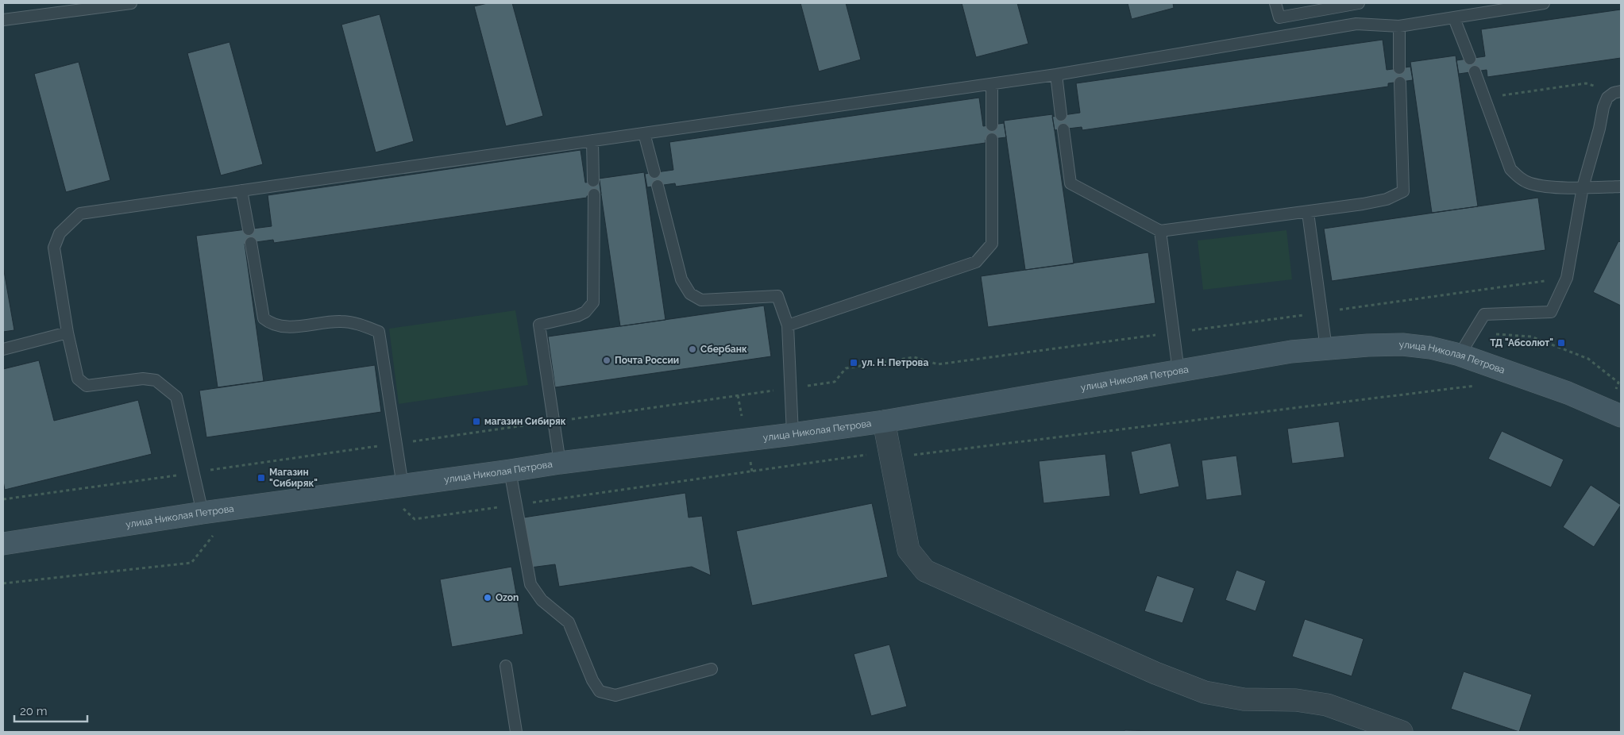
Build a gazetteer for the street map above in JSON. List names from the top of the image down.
{
  "streets": {
    "main road": ["улица Николая Петрова"]
  },
  "places": {
    "transit": [
      "ТД \"Абсолют\"",
      "ул. Н. Петрова",
      "магазин Сибиряк",
      "Магазин \"Сибиряк\""
    ],
    "other": ["Сбербанк", "Почта России", "Ozon"]
  },
  "scale_bar": "20 m"
}
